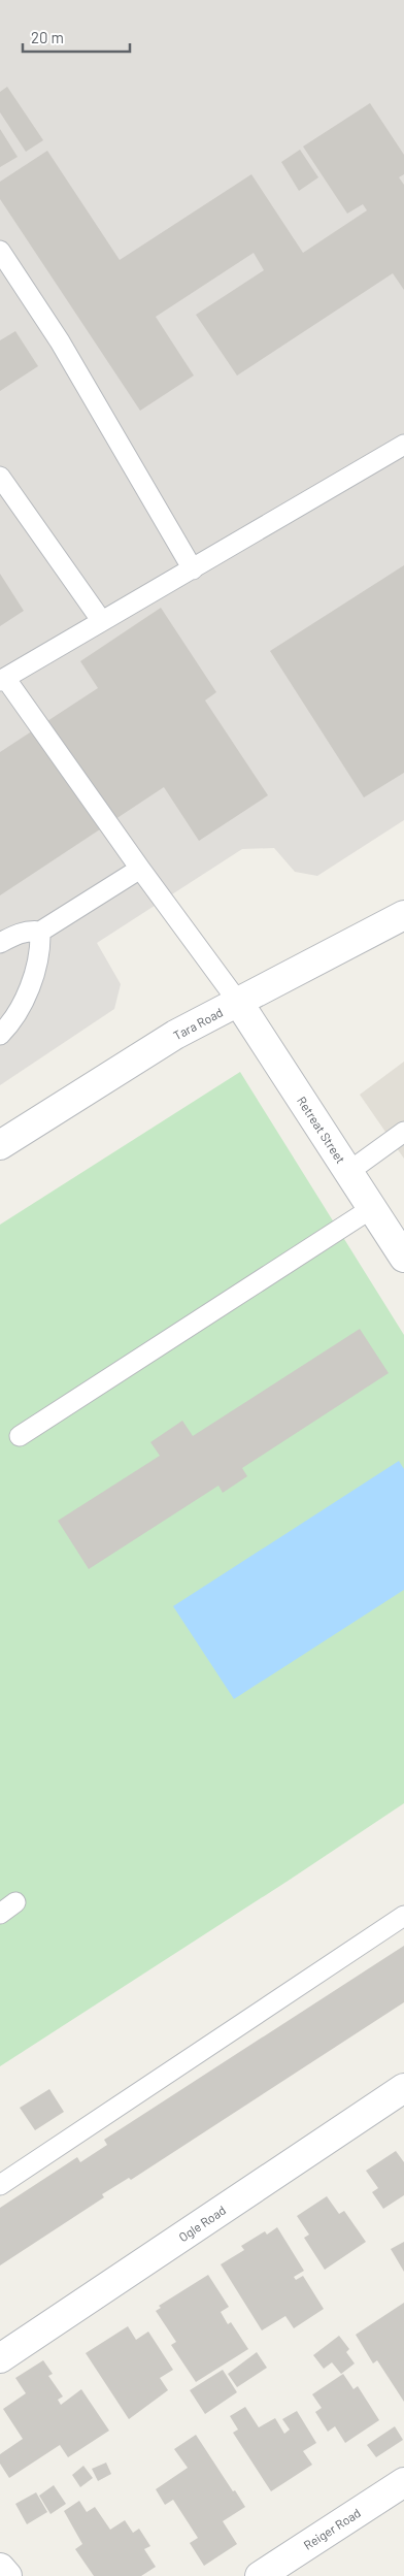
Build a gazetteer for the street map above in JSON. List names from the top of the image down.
{
  "streets": {
    "street": [
      "Tara Road",
      "Retreat Street",
      "Ogle Road",
      "Reiger Road"
    ]
  },
  "crossings": [
    ["Tara Road", "Retreat Street"]
  ],
  "scale_bar": "20 m"
}
